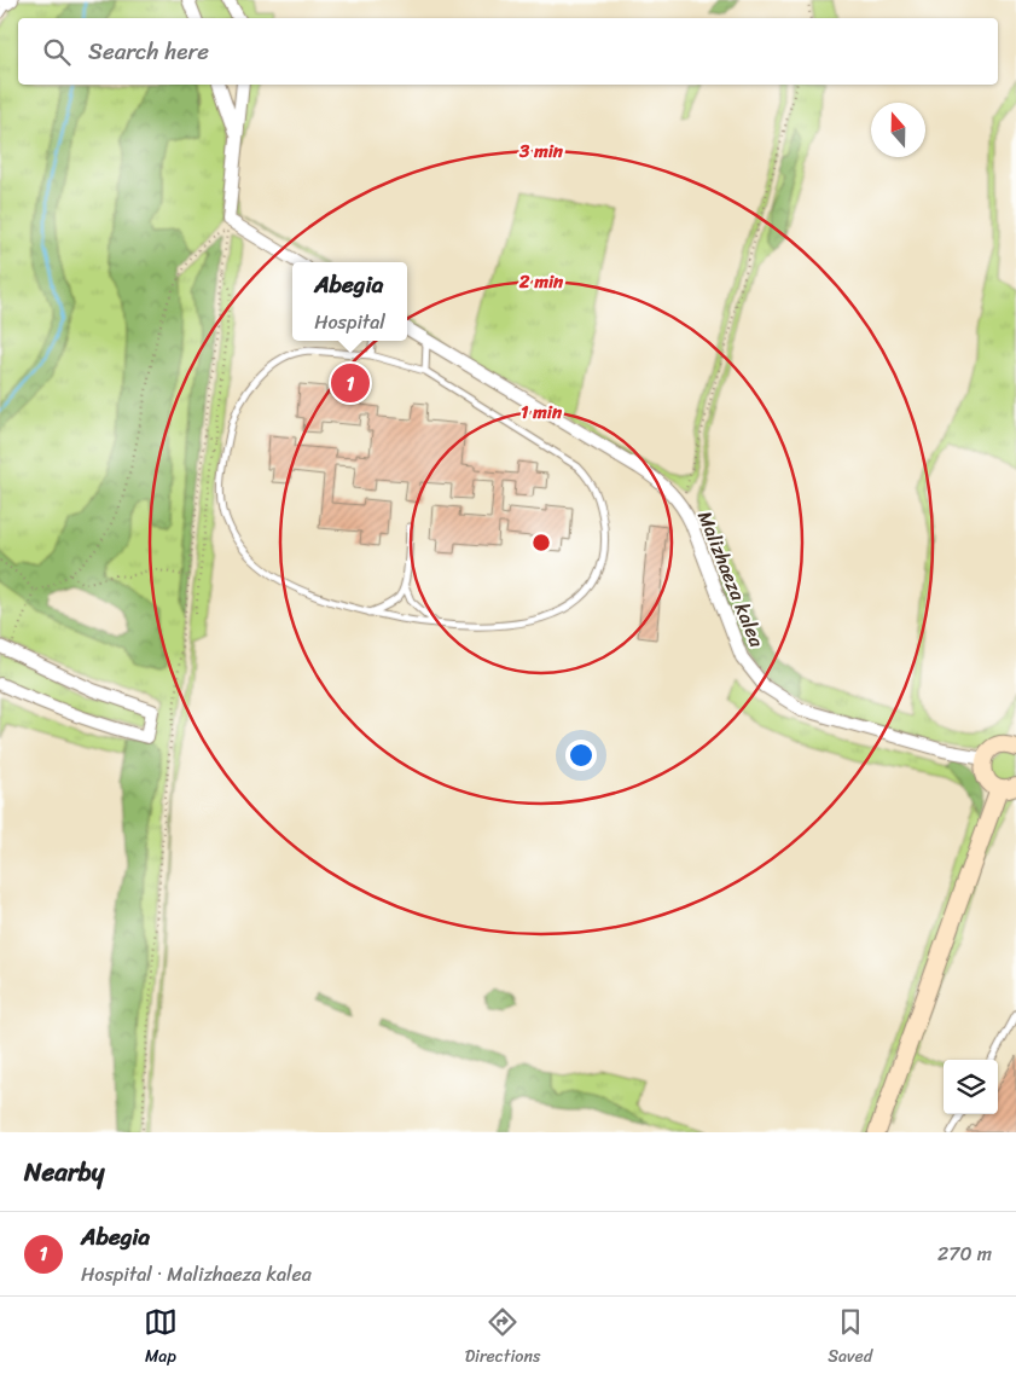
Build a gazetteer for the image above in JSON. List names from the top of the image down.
{
  "streets": {
    "street": ["Malizhaeza kalea"]
  },
  "north": "top",
  "page": {
    "search": "Search here",
    "popup": ["Abegia", "Hospital"],
    "pins": "1",
    "heading": "Nearby",
    "list": [
      {
        "mark": "1",
        "name": "Abegia",
        "note": "Hospital · Malizhaeza kalea",
        "value": "270 m"
      }
    ],
    "nav": ["Map", "Directions", "Saved"]
  },
  "rings": ["3 min", "2 min", "1 min"]
}
